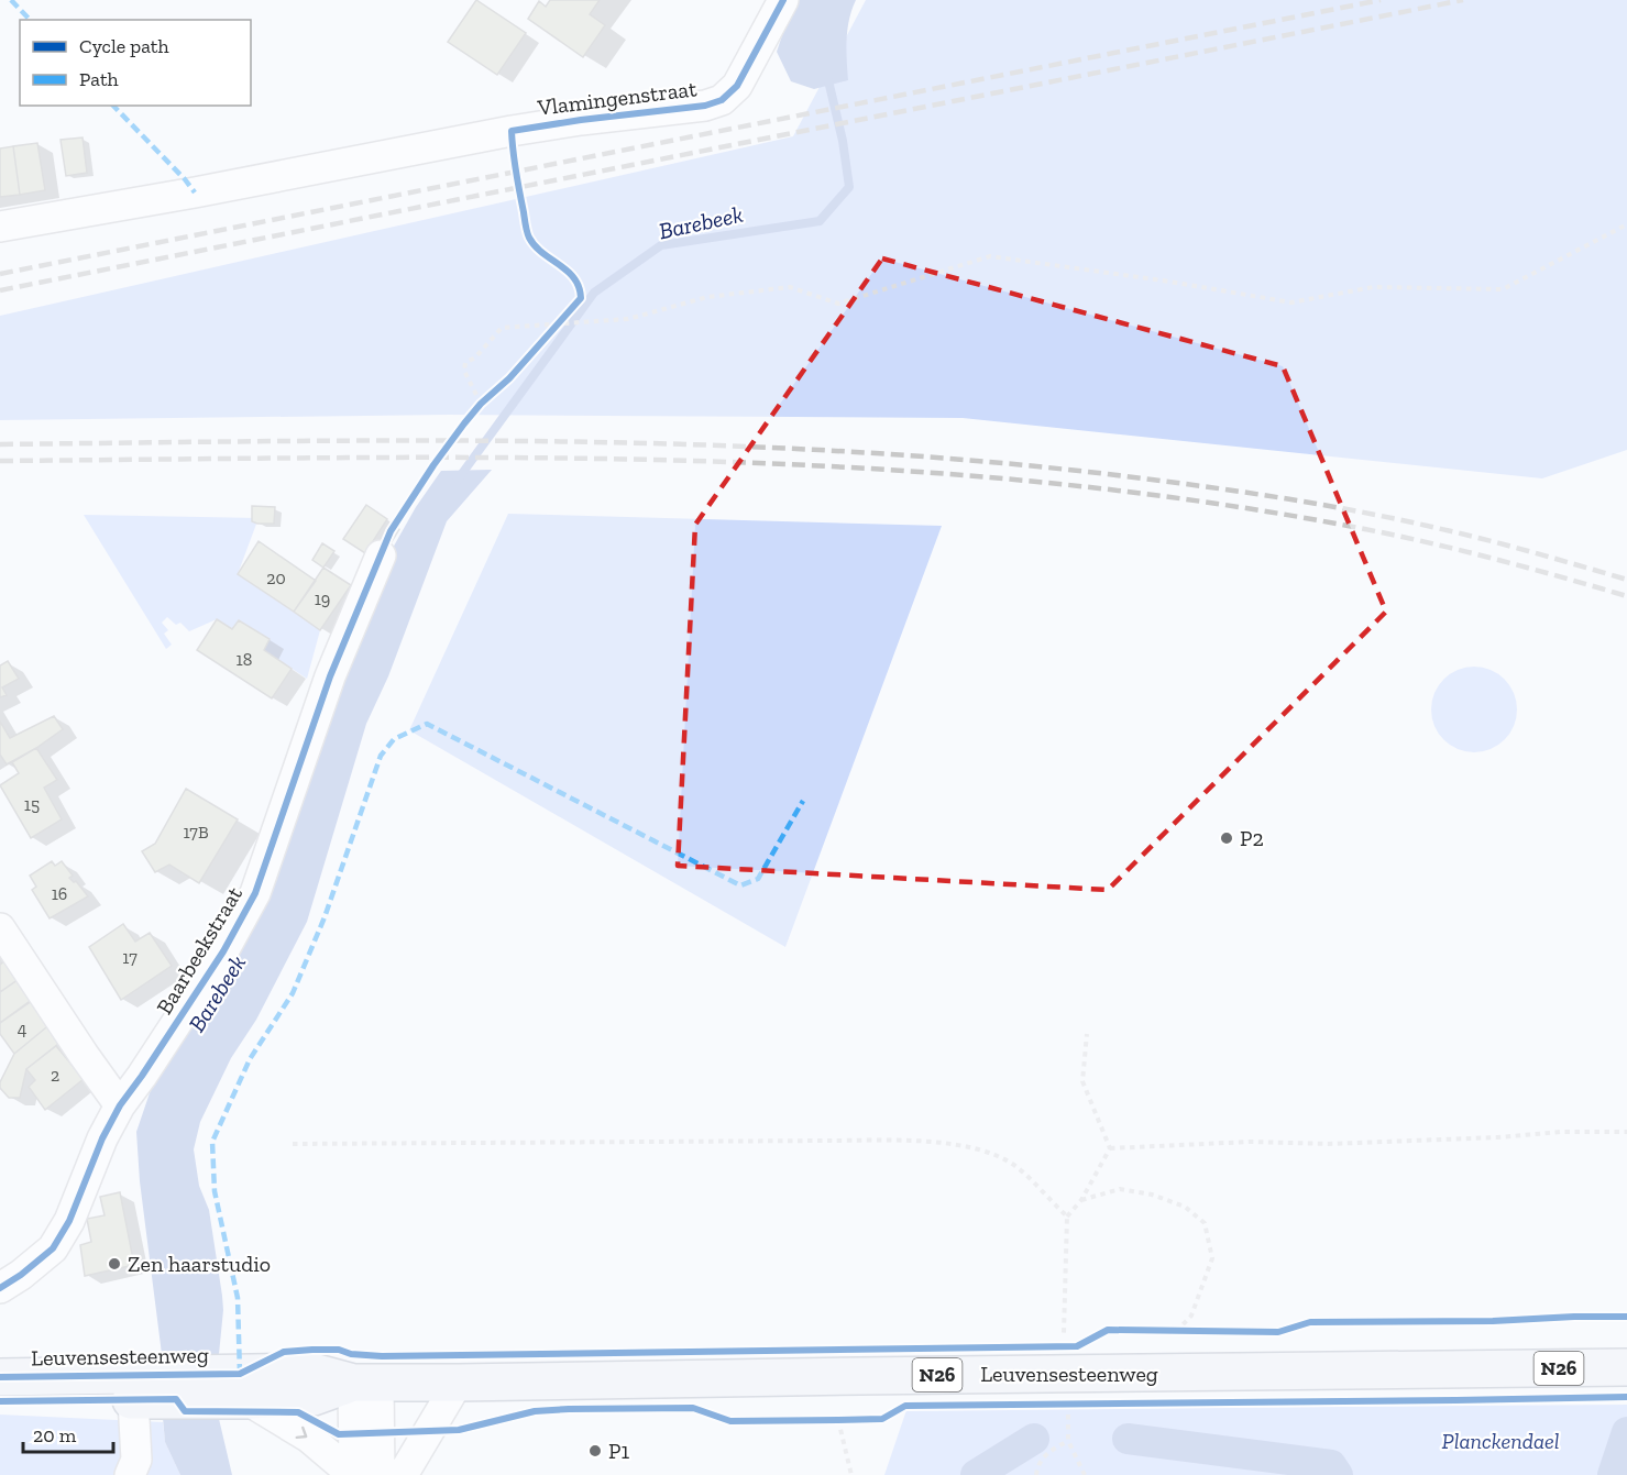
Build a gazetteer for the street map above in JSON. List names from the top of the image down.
{
  "streets": {
    "main road": ["Leuvensesteenweg", "N26"],
    "street": ["Vlamingenstraat", "Baarbeekstraat"]
  },
  "water": ["Barebeek"],
  "parks": ["Planckendael"],
  "places": ["P2", "Zen haarstudio", "P1"],
  "house_numbers": [
    "20",
    "19",
    "18",
    "15",
    "17B",
    "16",
    "17",
    "4",
    "2"
  ],
  "legend": ["Cycle path", "Path"],
  "scale_bar": "20 m"
}
